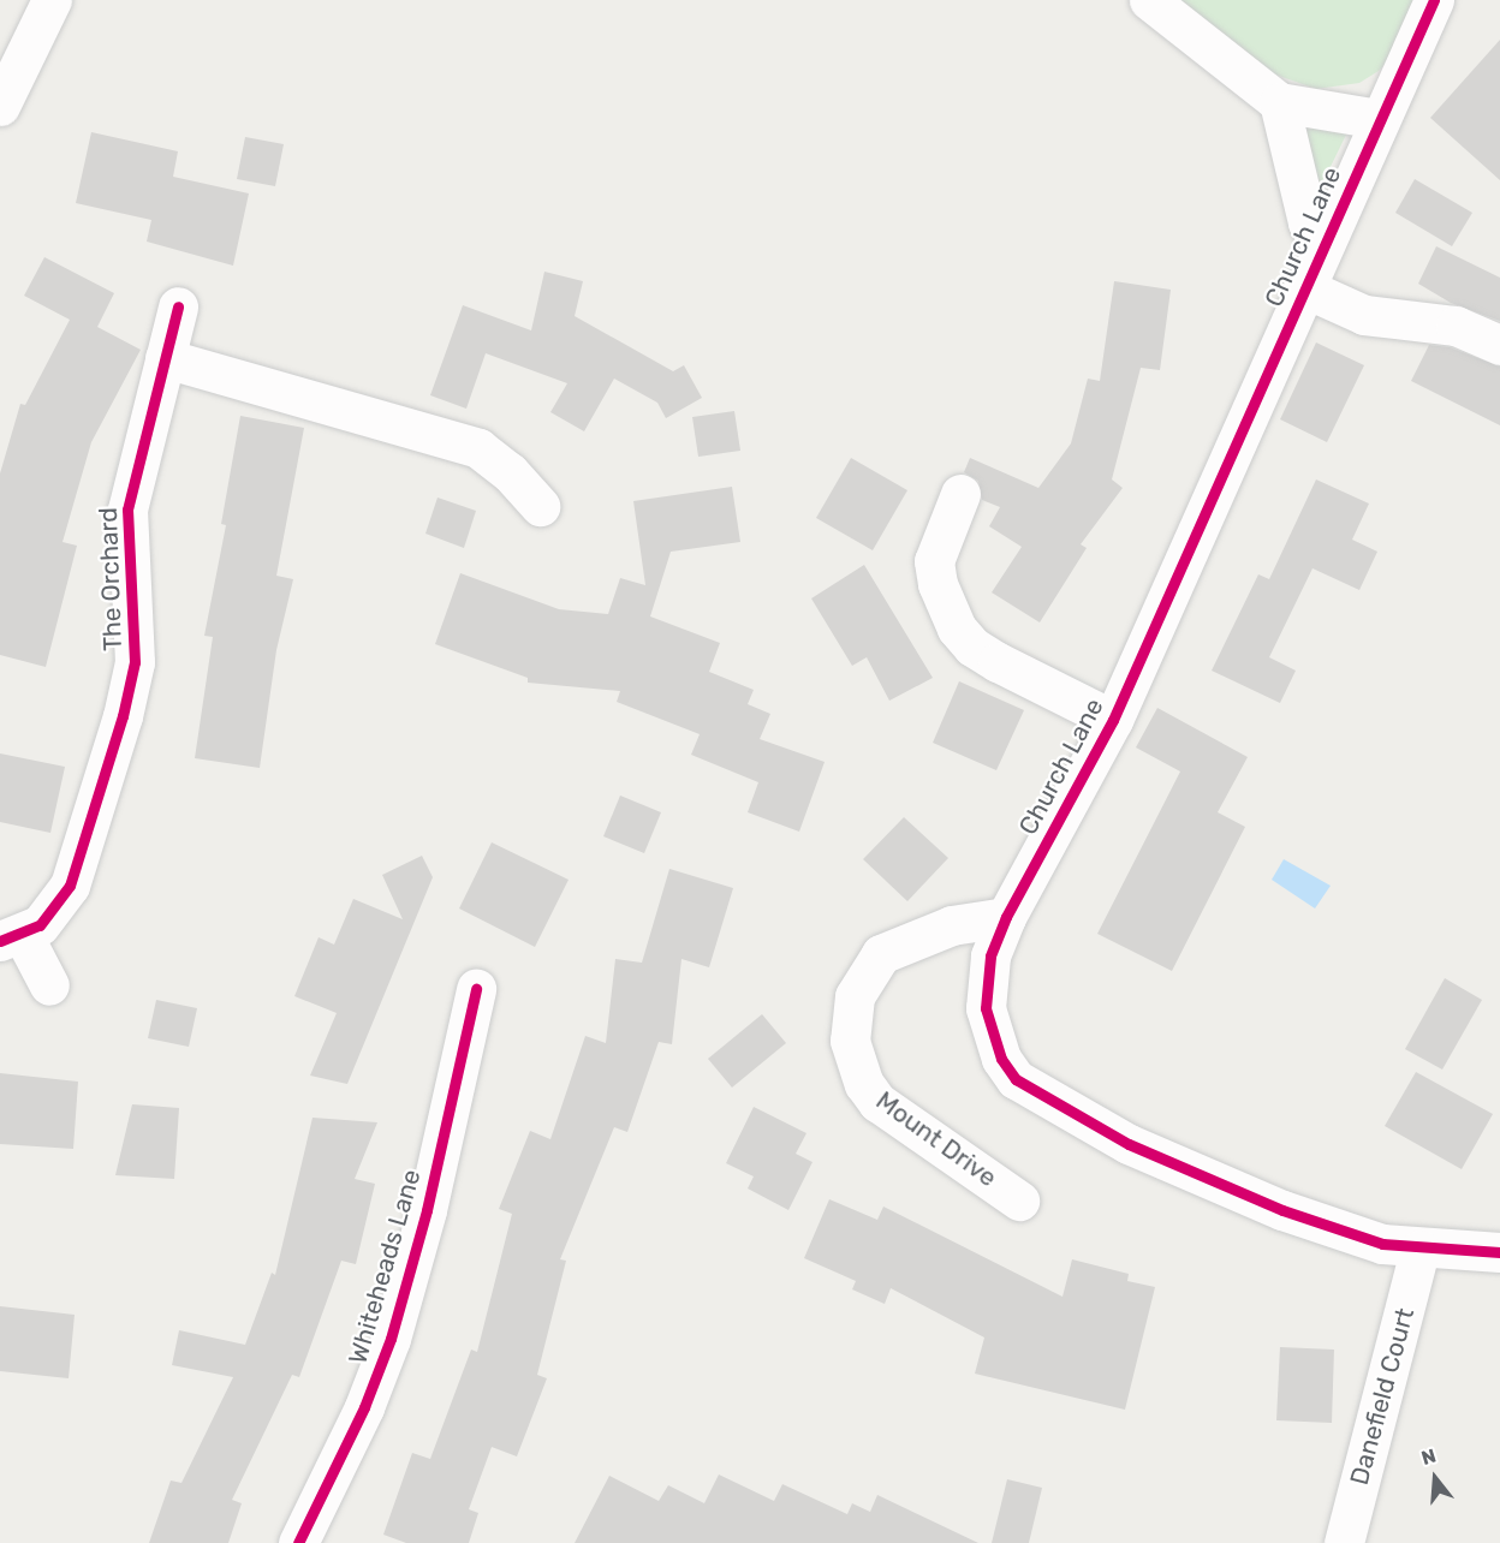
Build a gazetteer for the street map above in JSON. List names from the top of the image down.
{
  "streets": {
    "street": [
      "Church Lane",
      "The Orchard",
      "Mount Drive",
      "Whiteheads Lane",
      "Danefield Court"
    ]
  },
  "crossings": [
    ["Church Lane", "Mount Drive"],
    ["Church Lane", "Danefield Court"]
  ],
  "north": "top"
}
